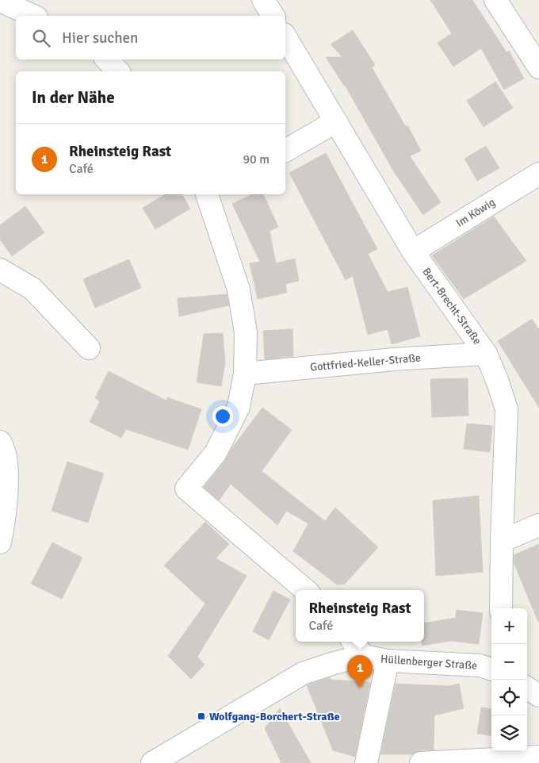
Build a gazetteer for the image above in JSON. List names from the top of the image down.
{
  "streets": {
    "street": [
      "Im Köwig",
      "Bert-Brecht-Straße",
      "Gottfried-Keller-Straße",
      "Hüllenberger Straße"
    ]
  },
  "crossings": [
    ["Im Köwig", "Bert-Brecht-Straße"],
    ["Bert-Brecht-Straße", "Gottfried-Keller-Straße"]
  ],
  "places": {
    "transit": ["Wolfgang-Borchert-Straße"]
  },
  "page": {
    "search": "Hier suchen",
    "heading": "In der Nähe",
    "list": [
      {
        "mark": "1",
        "name": "Rheinsteig Rast",
        "note": "Café",
        "value": "90 m"
      }
    ],
    "popup": ["Rheinsteig Rast", "Café"],
    "map_buttons": ["+", "−"],
    "pins": "1"
  }
}
